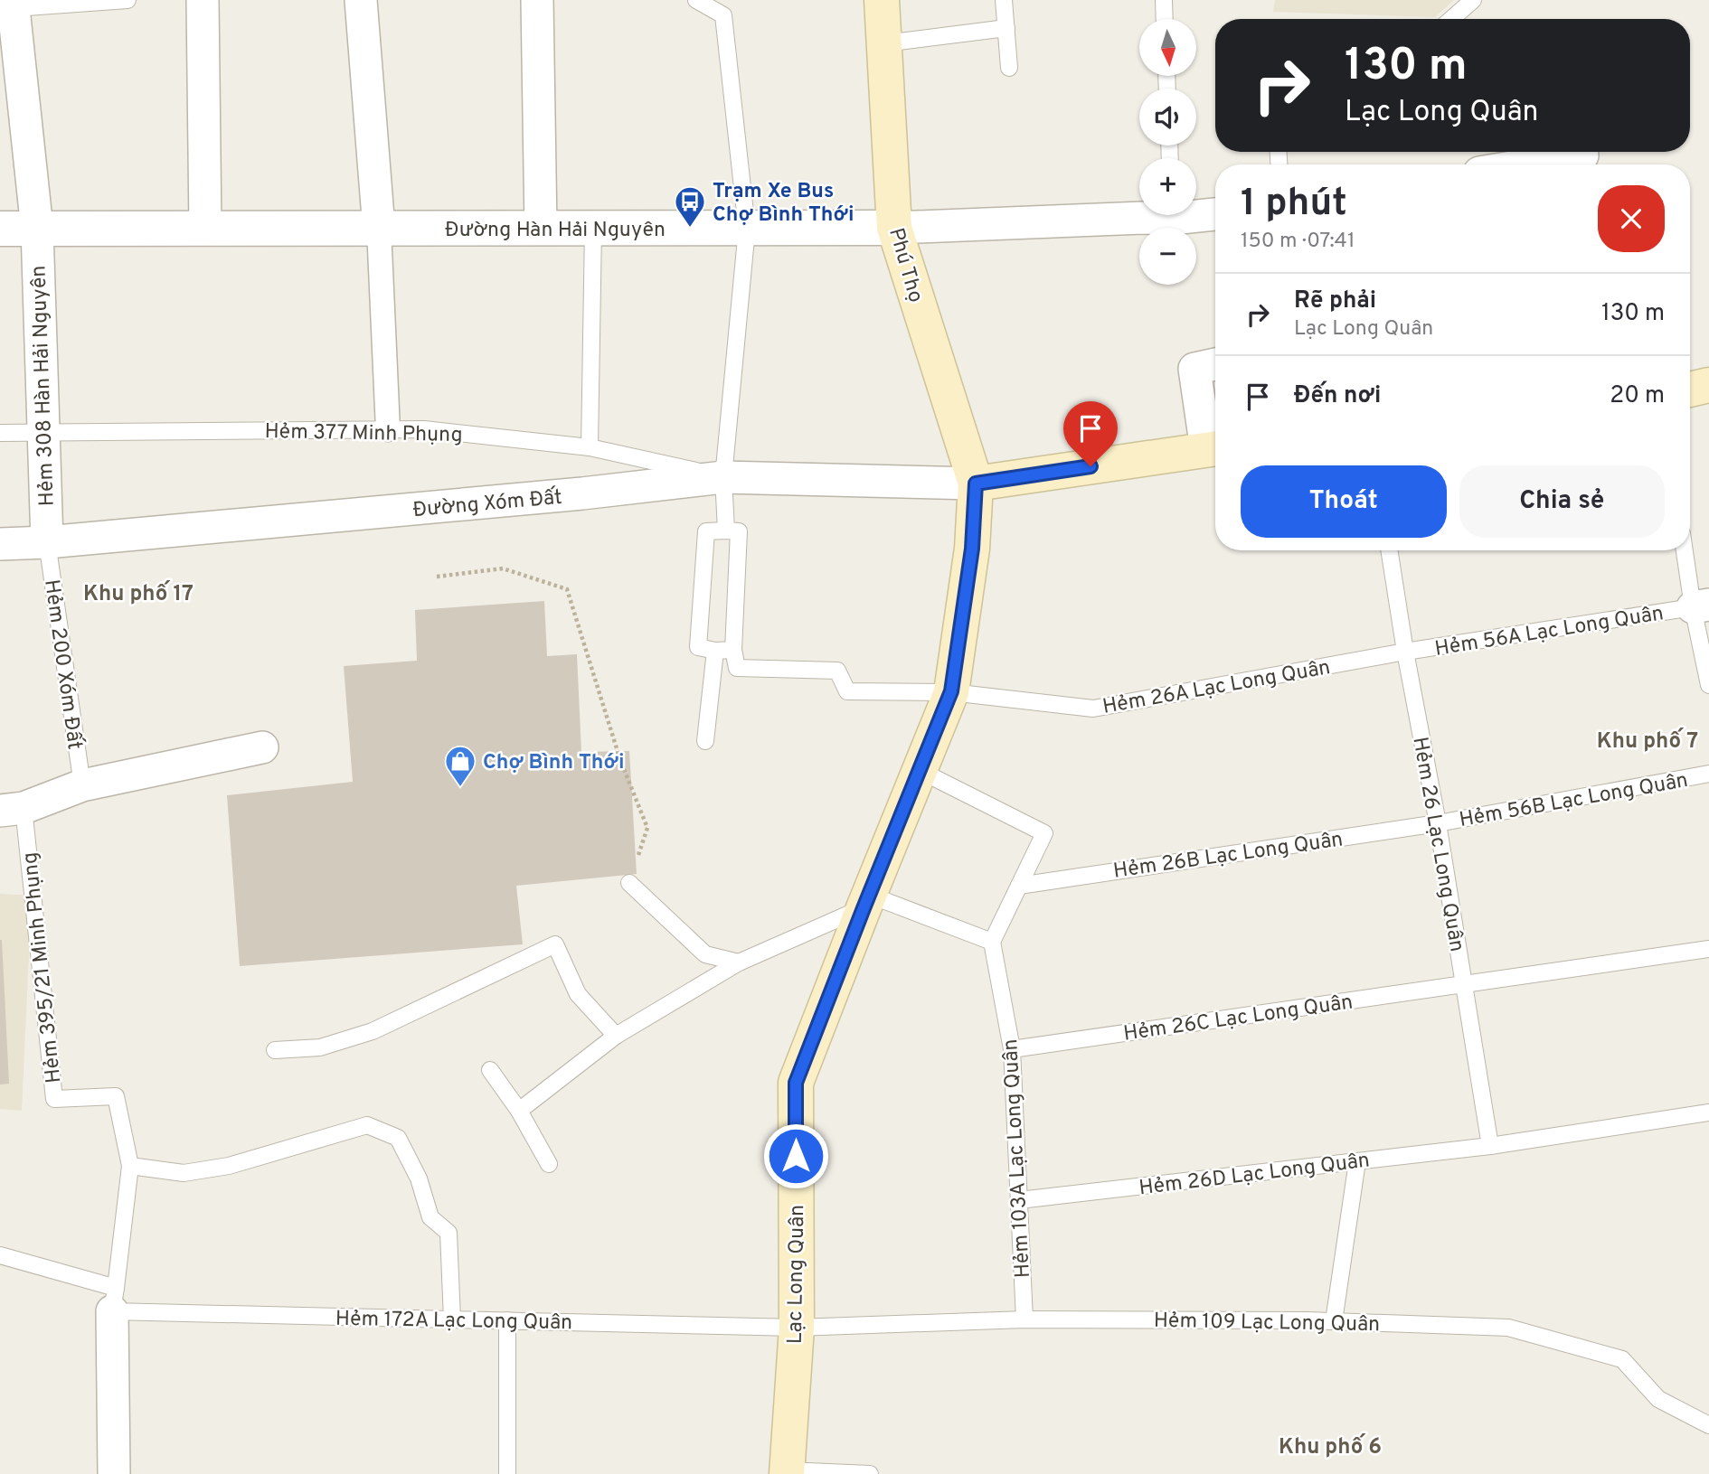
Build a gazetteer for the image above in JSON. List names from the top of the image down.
{
  "streets": {
    "main road": ["Phú Thọ", "Lạc Long Quân"],
    "street": ["Đường Hàn Hải Nguyên", "Hẻm 308 Hàn Hải Nguyên", "Đường Xóm Đất"],
    "lane": [
      "Hẻm 377 Minh Phụng",
      "Hẻm 56A Lạc Long Quân",
      "Hẻm 200 Xóm Đất",
      "Hẻm 26A Lạc Long Quân",
      "Hẻm 56B Lạc Long Quân",
      "Hẻm 26 Lạc Long Quân",
      "Hẻm 26B Lạc Long Quân",
      "Hẻm 395/21 Minh Phụng",
      "Hẻm 26C Lạc Long Quân",
      "Hẻm 103A Lạc Long Quân",
      "Hẻm 26D Lạc Long Quân",
      "Hẻm 172A Lạc Long Quân",
      "Hẻm 109 Lạc Long Quân"
    ]
  },
  "crossings": [
    ["Đường Hàn Hải Nguyên", "Phú Thọ"],
    ["Đường Hàn Hải Nguyên", "Hẻm 308 Hàn Hải Nguyên"],
    ["Phú Thọ", "Đường Xóm Đất"],
    ["Phú Thọ", "Lạc Long Quân"],
    ["Hẻm 308 Hàn Hải Nguyên", "Hẻm 377 Minh Phụng"],
    ["Hẻm 308 Hàn Hải Nguyên", "Đường Xóm Đất"],
    ["Hẻm 308 Hàn Hải Nguyên", "Hẻm 200 Xóm Đất"],
    ["Hẻm 377 Minh Phụng", "Đường Xóm Đất"],
    ["Đường Xóm Đất", "Hẻm 200 Xóm Đất"],
    ["Đường Xóm Đất", "Lạc Long Quân"],
    ["Hẻm 56A Lạc Long Quân", "Hẻm 26A Lạc Long Quân"],
    ["Hẻm 56A Lạc Long Quân", "Hẻm 26 Lạc Long Quân"],
    ["Hẻm 26A Lạc Long Quân", "Hẻm 26 Lạc Long Quân"],
    ["Hẻm 26A Lạc Long Quân", "Lạc Long Quân"],
    ["Hẻm 56B Lạc Long Quân", "Hẻm 26 Lạc Long Quân"],
    ["Hẻm 56B Lạc Long Quân", "Hẻm 26B Lạc Long Quân"],
    ["Hẻm 26 Lạc Long Quân", "Hẻm 26B Lạc Long Quân"],
    ["Hẻm 26 Lạc Long Quân", "Hẻm 26C Lạc Long Quân"],
    ["Hẻm 26 Lạc Long Quân", "Hẻm 26D Lạc Long Quân"],
    ["Hẻm 395/21 Minh Phụng", "Hẻm 172A Lạc Long Quân"],
    ["Hẻm 26C Lạc Long Quân", "Hẻm 103A Lạc Long Quân"],
    ["Hẻm 103A Lạc Long Quân", "Hẻm 26D Lạc Long Quân"],
    ["Hẻm 103A Lạc Long Quân", "Hẻm 109 Lạc Long Quân"],
    ["Lạc Long Quân", "Hẻm 172A Lạc Long Quân"],
    ["Lạc Long Quân", "Hẻm 109 Lạc Long Quân"],
    ["Hẻm 172A Lạc Long Quân", "Hẻm 109 Lạc Long Quân"]
  ],
  "districts": ["Khu phố 17", "Khu phố 7", "Khu phố 6"],
  "places": {
    "bus stop": ["Trạm Xe Bus Chợ Bình Thới"],
    "shop": ["Chợ Bình Thới"]
  },
  "north": "bottom",
  "page": {
    "map_buttons": ["+", "−"],
    "turn": ["130 m", "Lạc Long Quân"],
    "heading": ["1 phút", "150 m · 07:41"],
    "list": [
      {
        "name": "Rẽ phải",
        "note": "Lạc Long Quân",
        "value": "130 m"
      },
      {
        "name": "Đến nơi",
        "value": "20 m"
      }
    ],
    "buttons": ["Thoát", "Chia sẻ"]
  }
}
